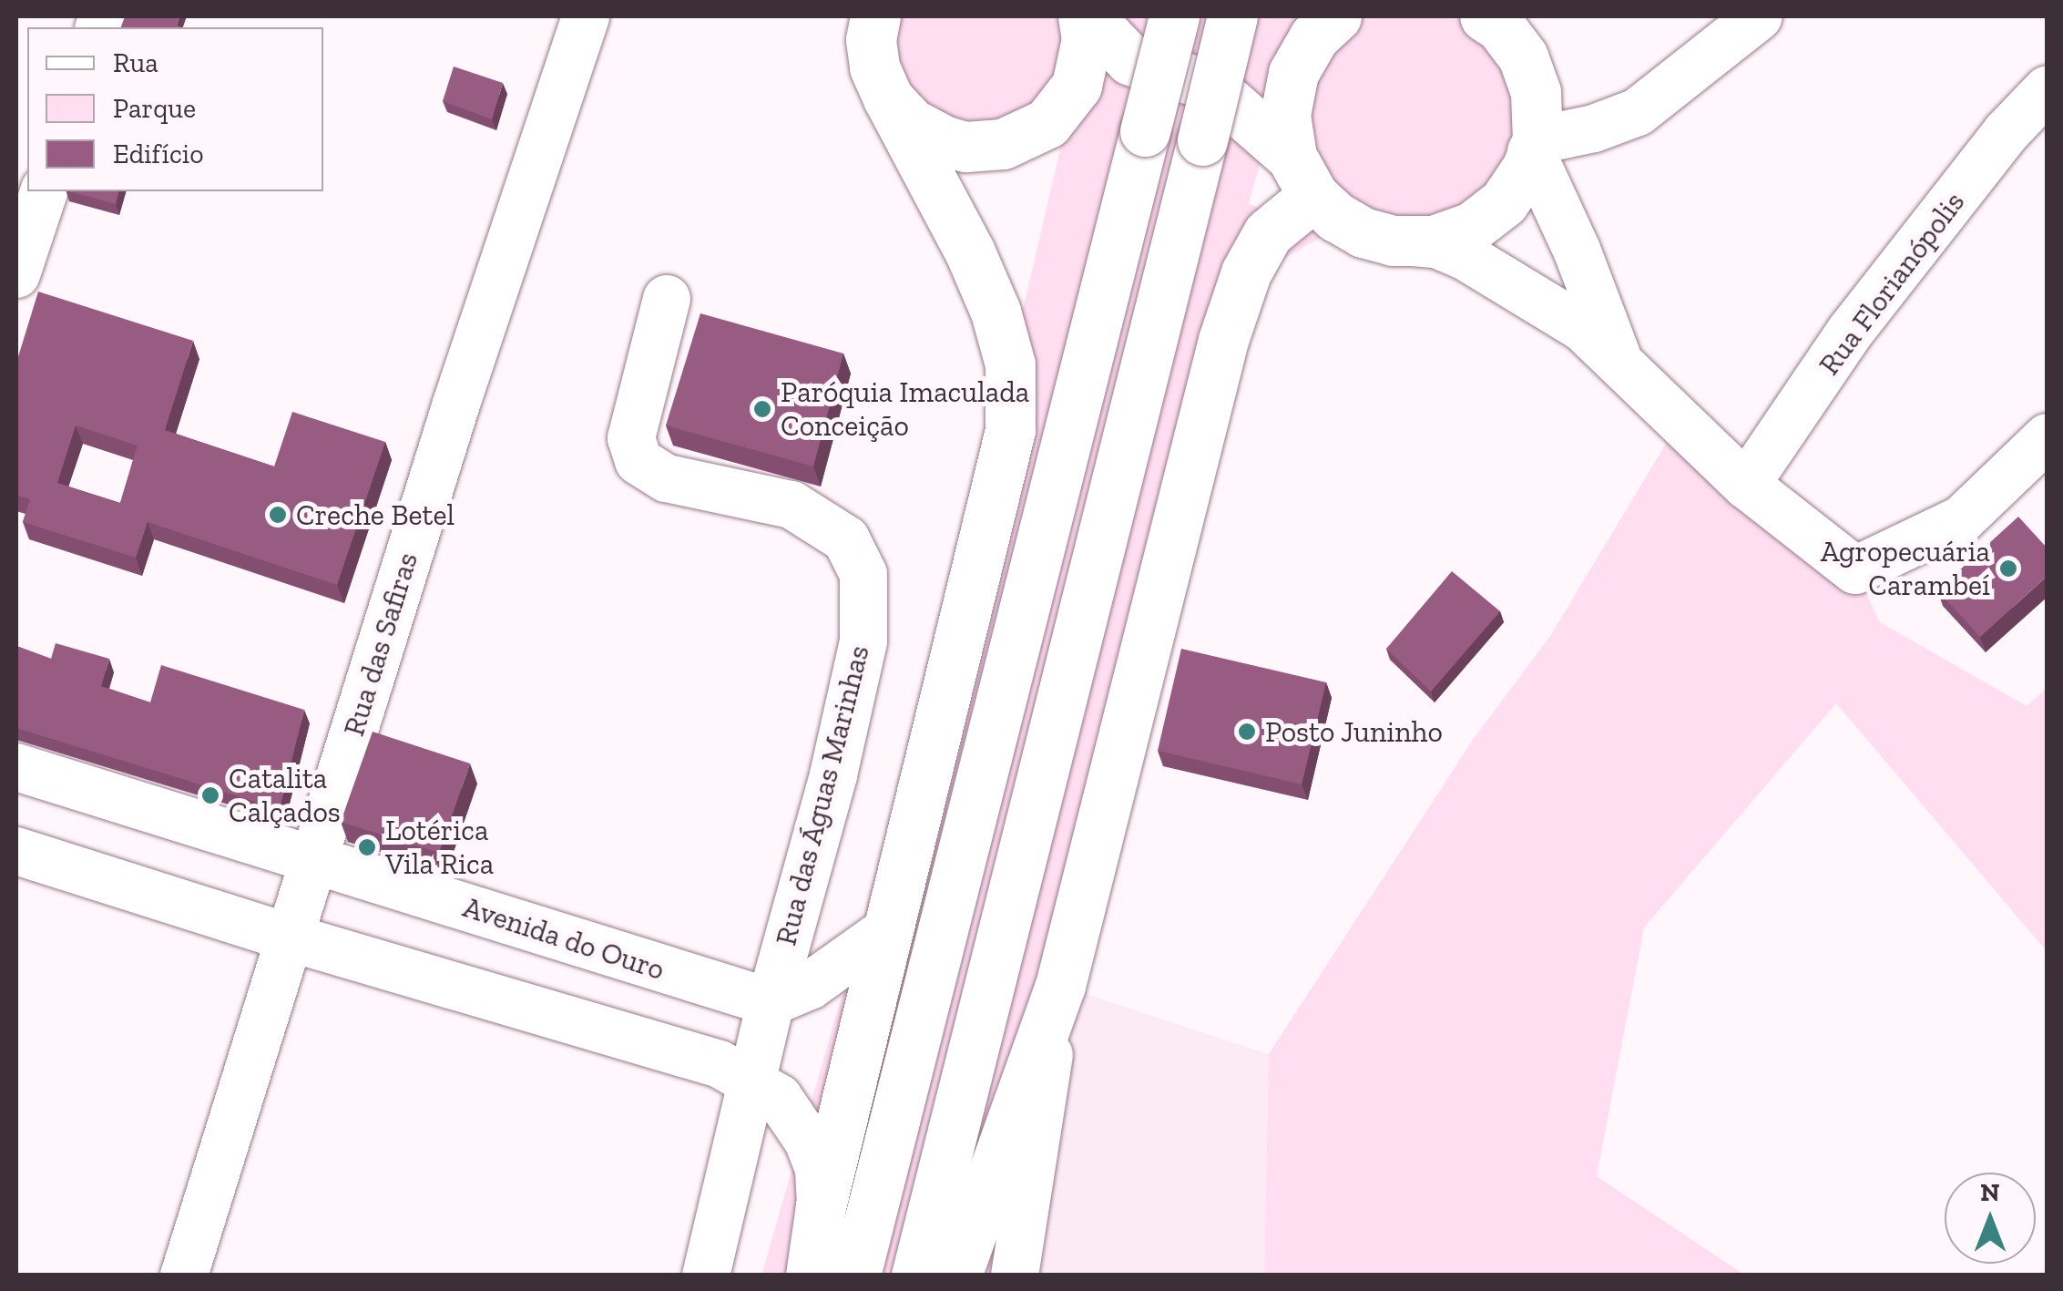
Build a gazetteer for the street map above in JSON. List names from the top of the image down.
{
  "streets": {
    "street": [
      "Rua Florianópolis",
      "Rua das Safiras",
      "Rua das Águas Marinhas",
      "Avenida do Ouro"
    ]
  },
  "crossings": [
    ["Rua das Safiras", "Avenida do Ouro"],
    ["Rua das Águas Marinhas", "Avenida do Ouro"]
  ],
  "places": [
    "Paróquia Imaculada Conceição",
    "Creche Betel",
    "Agropecuária Carambeí",
    "Posto Juninho",
    "Catalita Calçados",
    "Lotérica Vila Rica"
  ],
  "legend": ["Rua", "Parque", "Edifício"],
  "north": "top"
}
